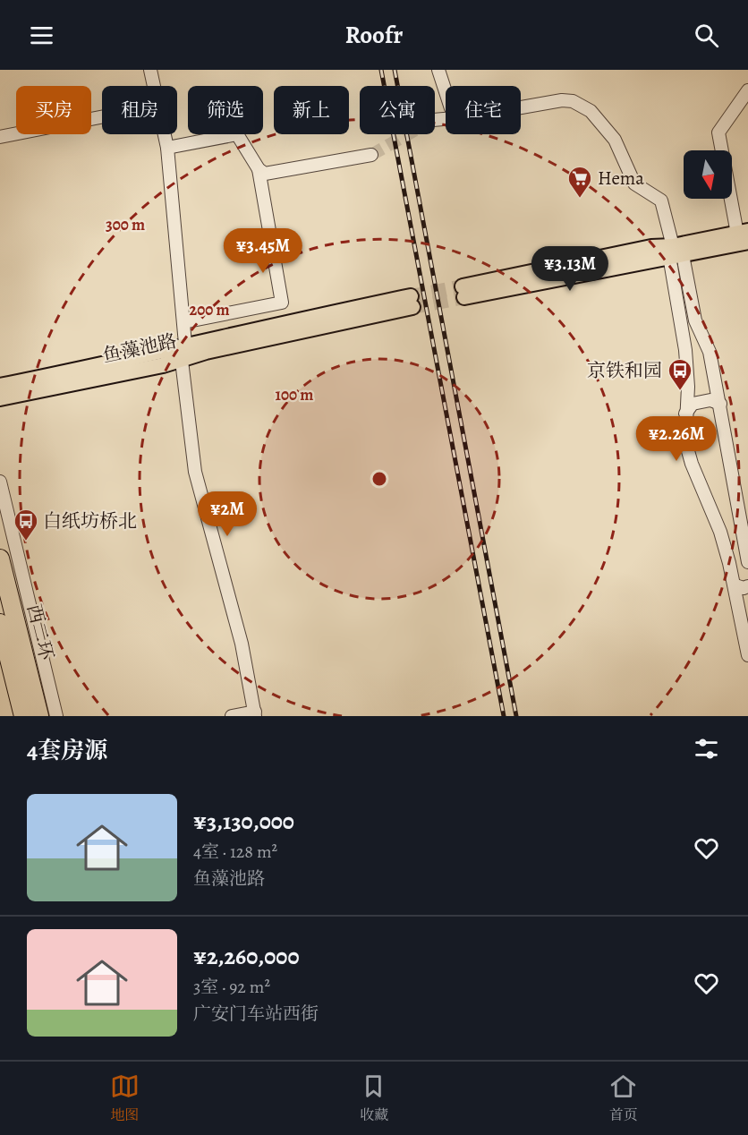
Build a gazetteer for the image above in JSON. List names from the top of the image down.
{
  "streets": {
    "highway": ["西二环"],
    "main road": ["鱼藻池路"]
  },
  "places": {
    "supermarket": ["Hema"],
    "bus stop": ["京铁和园", "白纸坊桥北"]
  },
  "north": "bottom",
  "page": {
    "header": "Roofr",
    "chip": [
      "买房",
      "租房",
      "筛选",
      "新上",
      "公寓",
      "住宅"
    ],
    "price": [
      "¥3.45M",
      "¥3.13M",
      "¥2.26M",
      "¥2M"
    ],
    "heading": "4套房源",
    "list": [
      {
        "name": "¥3,130,000",
        "note": "4室 · 128 m² · 鱼藻池路"
      },
      {
        "name": "¥2,260,000",
        "note": "3室 · 92 m² · 广安门车站西街"
      }
    ],
    "tabs": ["地图", "收藏", "首页"]
  },
  "rings": ["300 m", "200 m", "100 m"]
}
